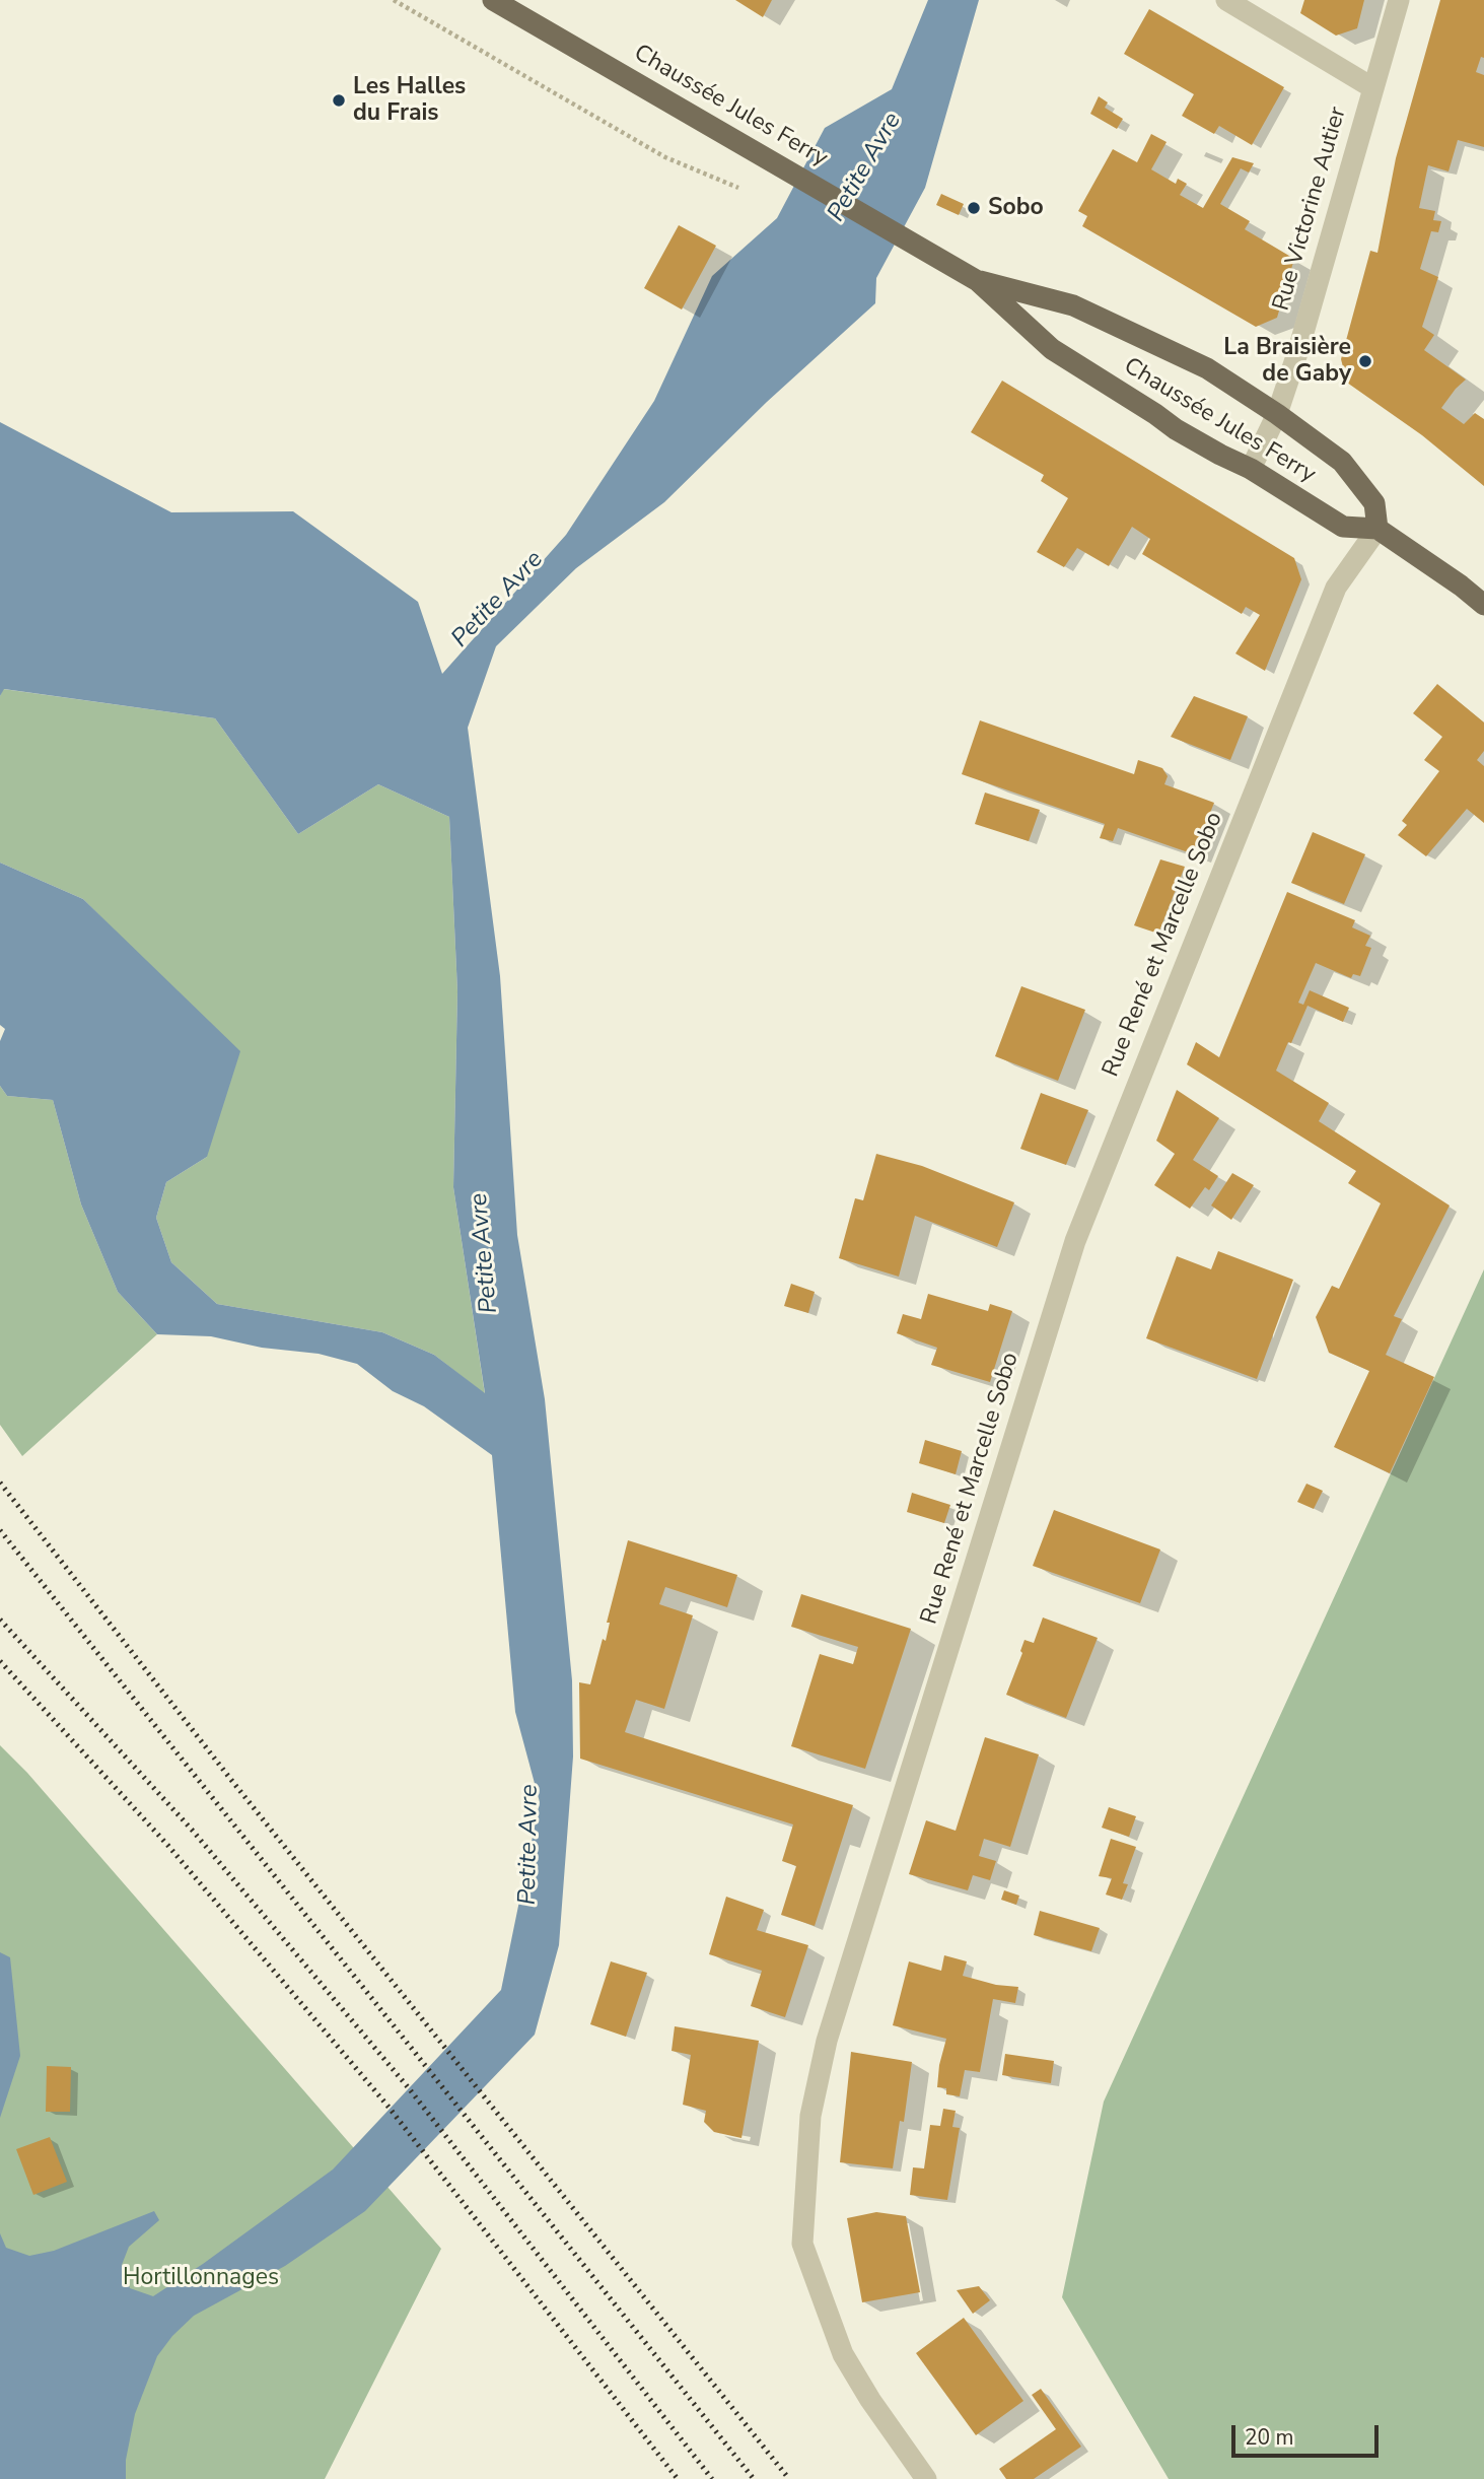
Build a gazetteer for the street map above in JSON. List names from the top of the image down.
{
  "streets": {
    "main road": ["Chaussée Jules Ferry"],
    "street": ["Rue Victorine Autier", "Rue René et Marcelle Sobo"]
  },
  "crossings": [
    ["Chaussée Jules Ferry", "Rue Victorine Autier"],
    ["Chaussée Jules Ferry", "Rue René et Marcelle Sobo"]
  ],
  "water": ["Petite Avre"],
  "parks": ["Hortillonnages"],
  "places": ["Les Halles du Frais", "Sobo", "La Braisière de Gaby"],
  "scale_bar": "20 m"
}
